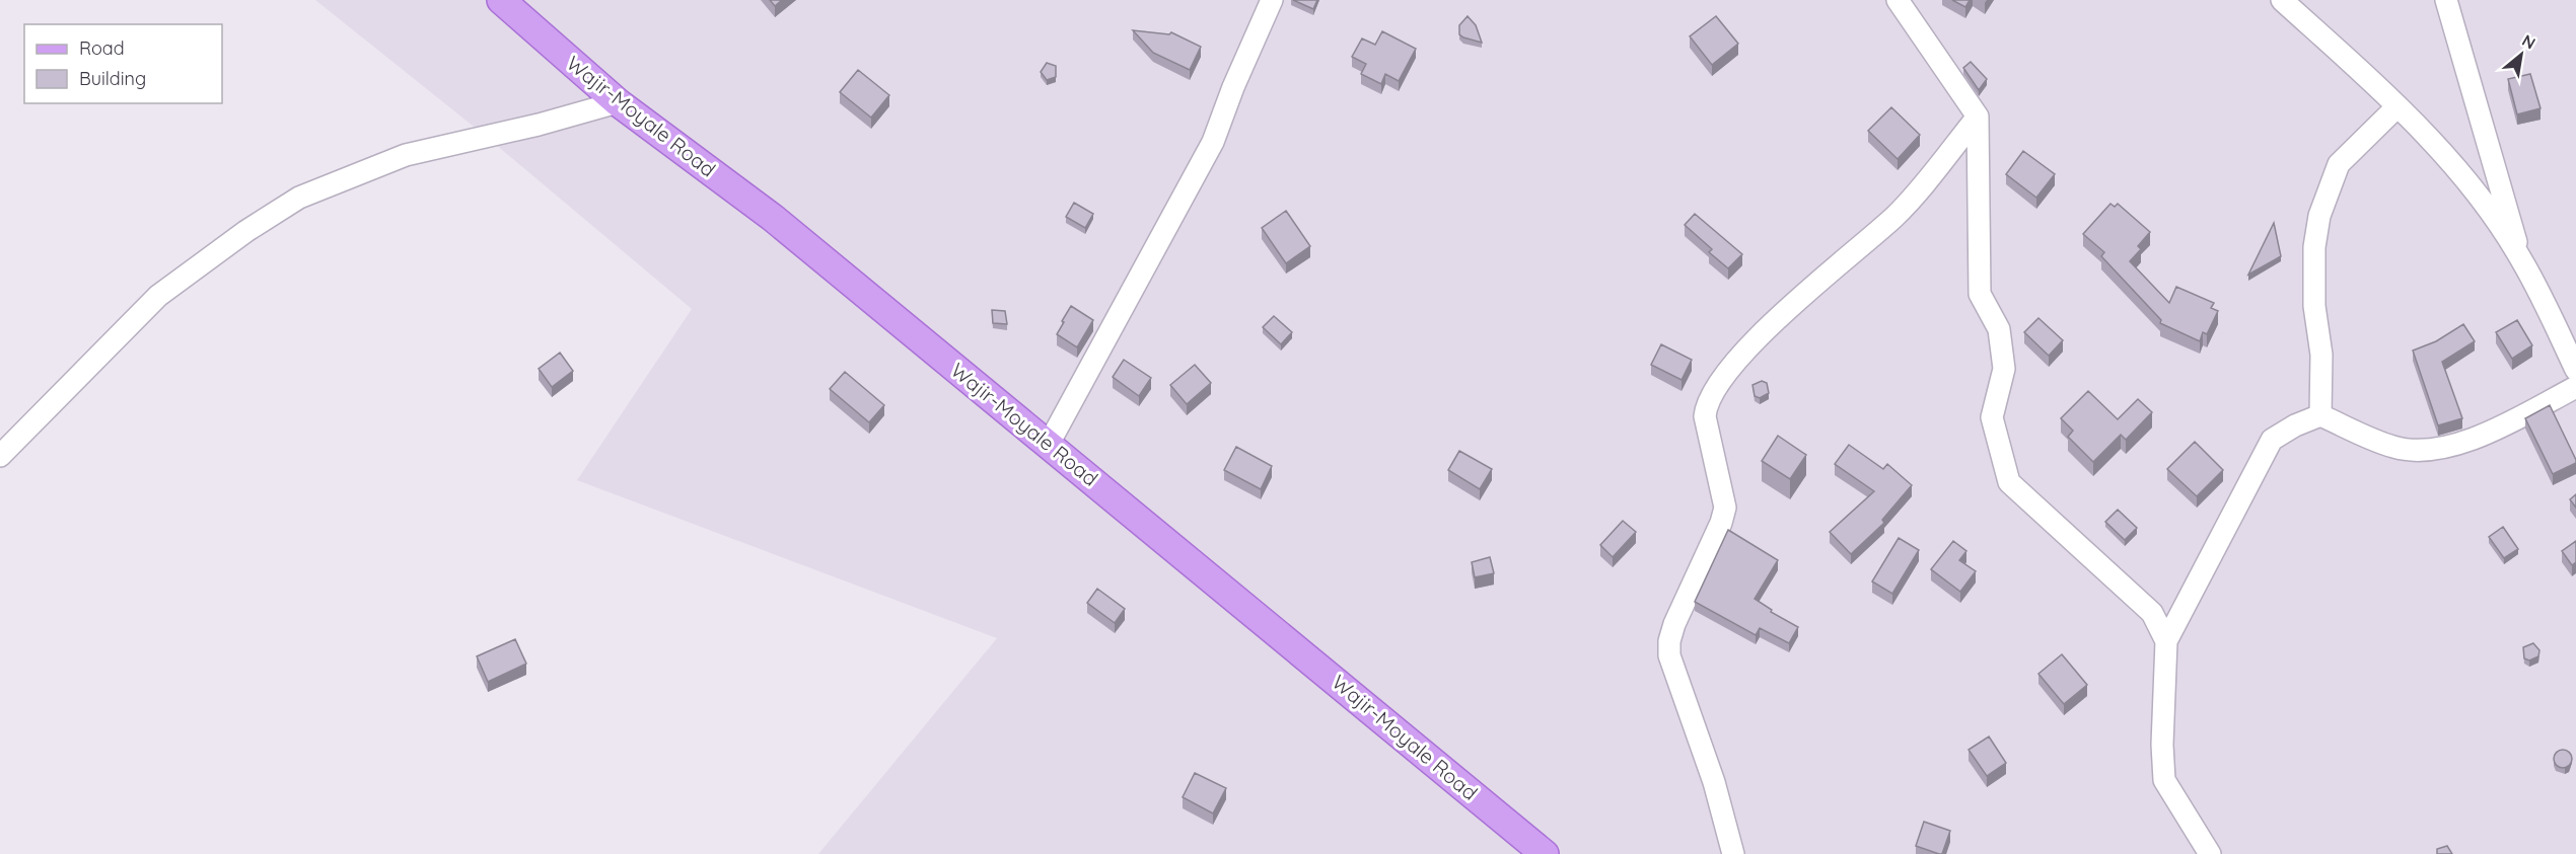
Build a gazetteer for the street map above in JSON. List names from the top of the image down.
{
  "streets": {
    "main road": ["Wajir-Moyale Road"]
  },
  "legend": ["Road", "Building"],
  "north": "top right"
}
